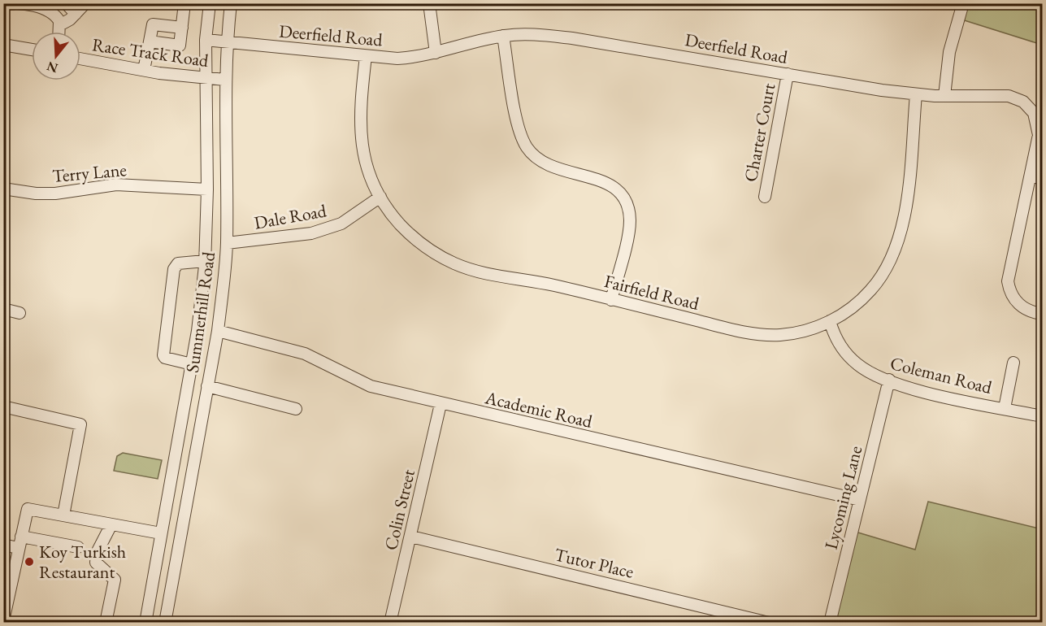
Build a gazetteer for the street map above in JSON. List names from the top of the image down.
{
  "streets": {
    "street": [
      "Deerfield Road",
      "Race Track Road",
      "Charter Court",
      "Terry Lane",
      "Dale Road",
      "Fairfield Road",
      "Summerhill Road",
      "Coleman Road",
      "Academic Road",
      "Lycoming Lane",
      "Colin Street",
      "Tutor Place"
    ]
  },
  "crossings": [
    ["Deerfield Road", "Charter Court"],
    ["Deerfield Road", "Fairfield Road"],
    ["Deerfield Road", "Summerhill Road"],
    ["Race Track Road", "Summerhill Road"],
    ["Terry Lane", "Summerhill Road"],
    ["Dale Road", "Fairfield Road"],
    ["Dale Road", "Summerhill Road"],
    ["Fairfield Road", "Coleman Road"],
    ["Summerhill Road", "Academic Road"],
    ["Coleman Road", "Lycoming Lane"],
    ["Academic Road", "Lycoming Lane"],
    ["Academic Road", "Colin Street"],
    ["Colin Street", "Tutor Place"]
  ],
  "places": ["Koy Turkish Restaurant"],
  "north": "bottom"
}
